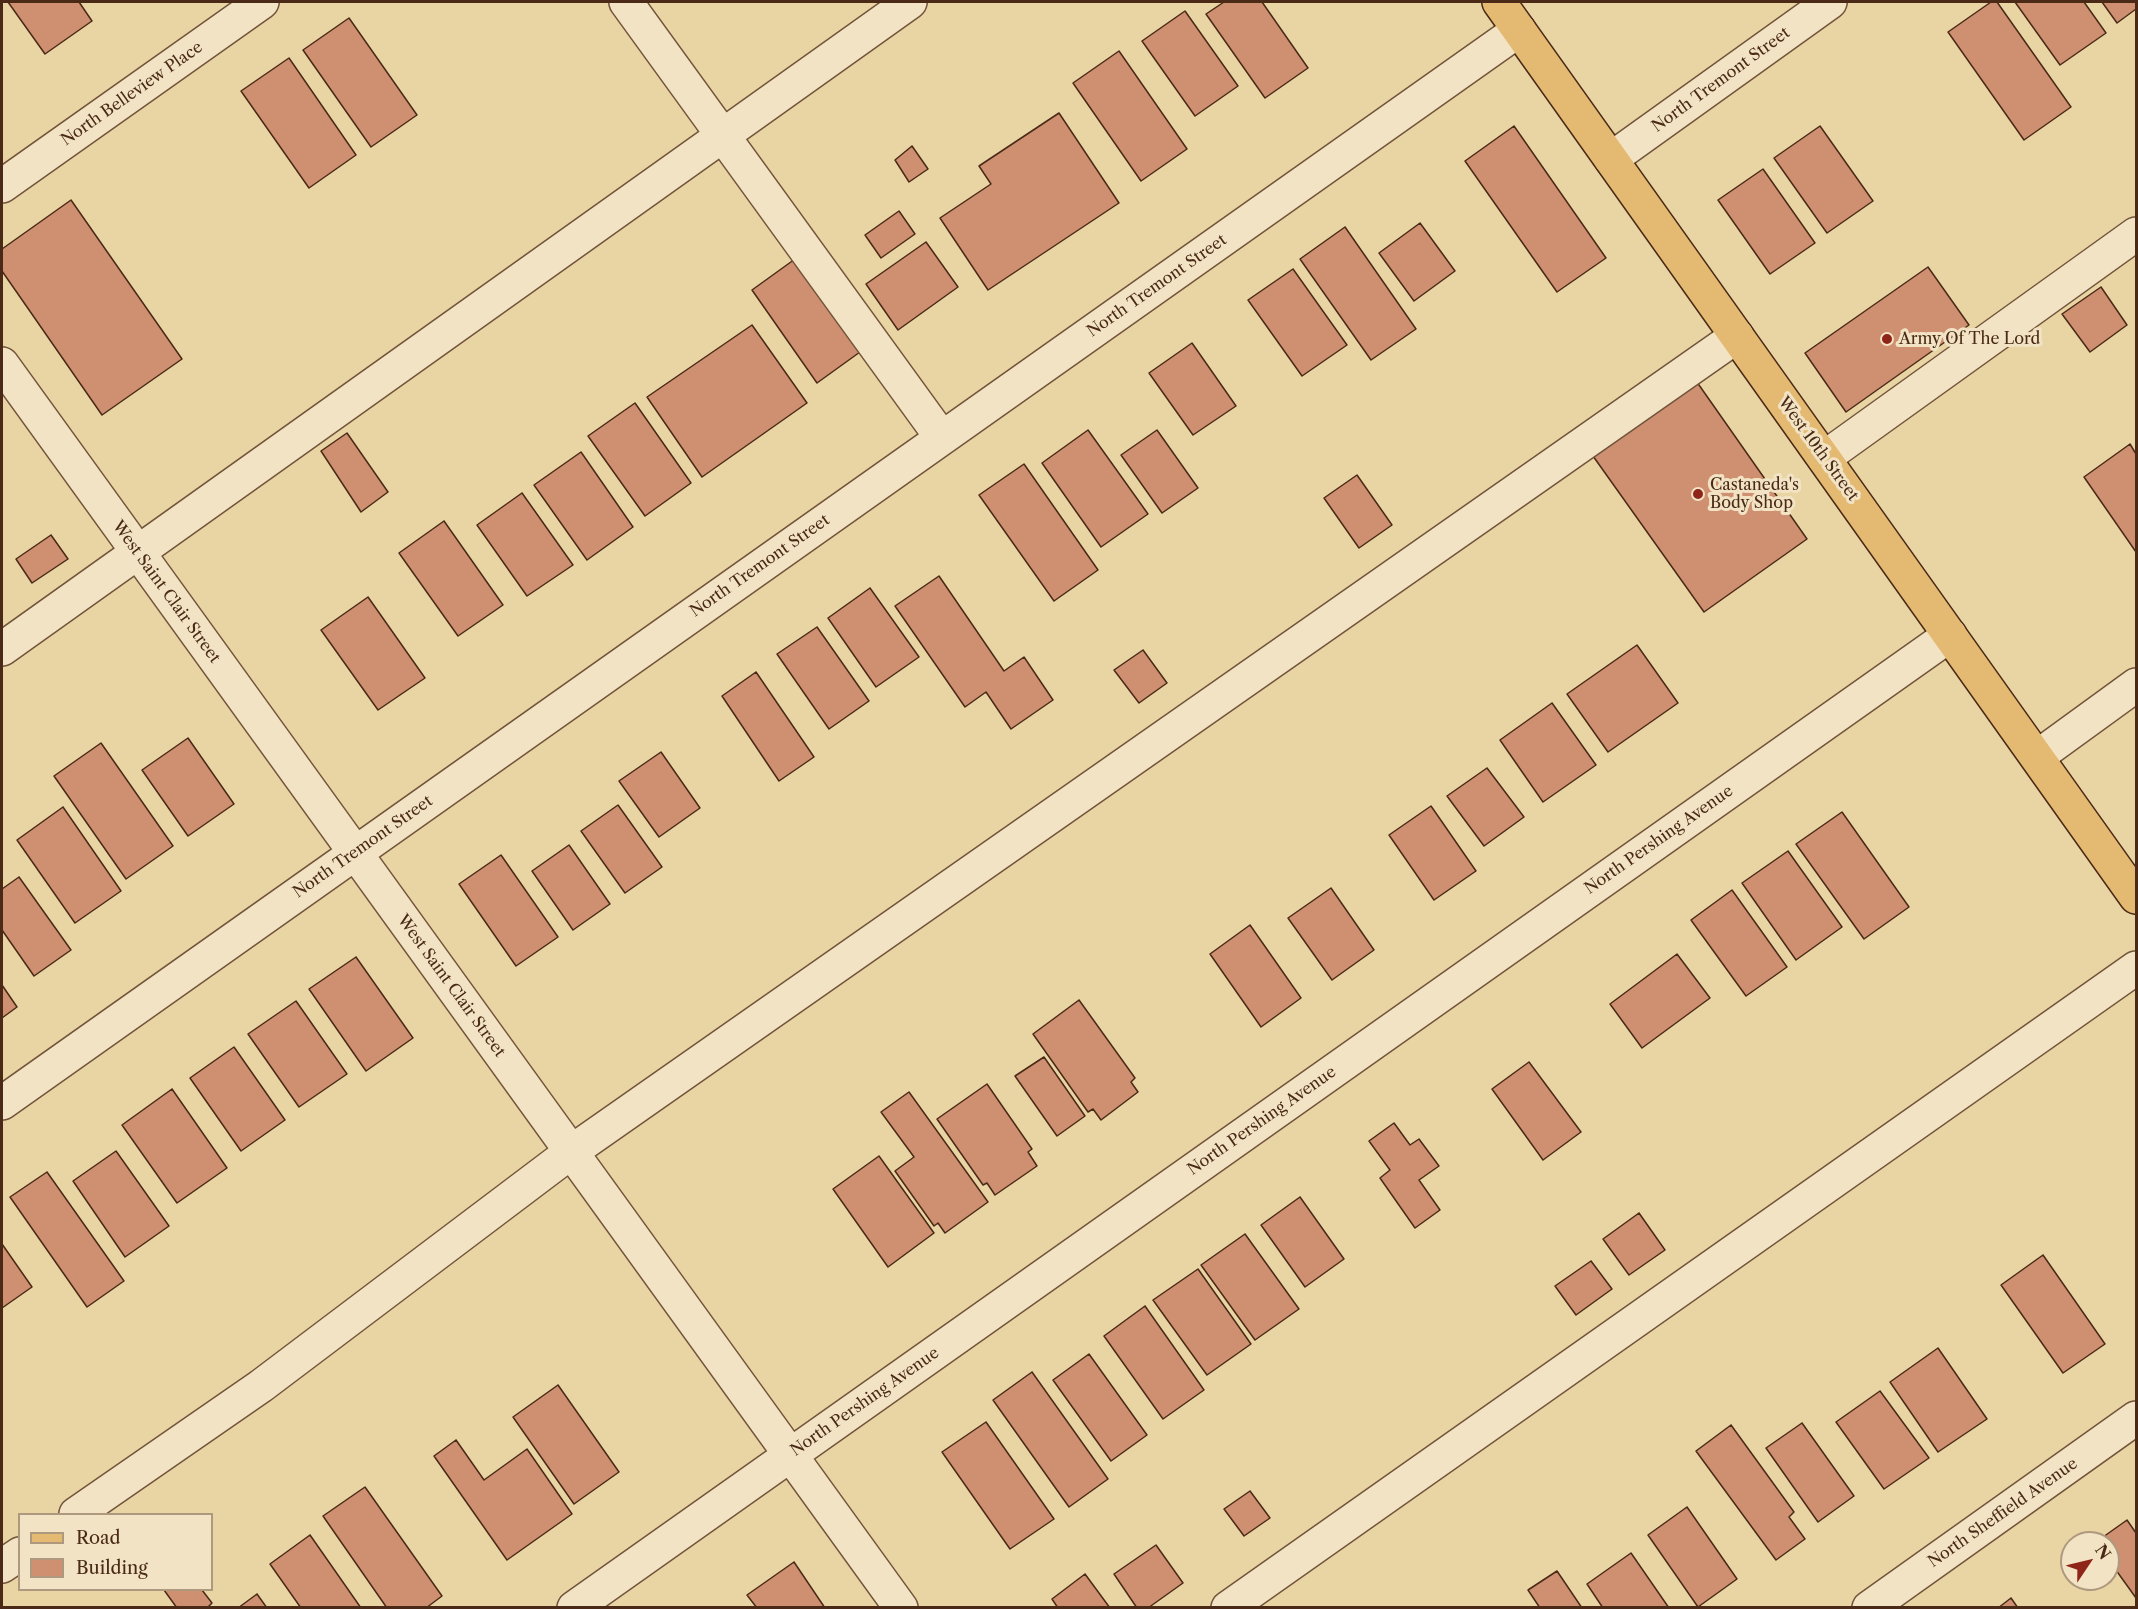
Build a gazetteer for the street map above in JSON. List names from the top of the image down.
{
  "streets": {
    "main road": ["West 10th Street"],
    "street": [
      "North Tremont Street",
      "North Belleview Place",
      "West Saint Clair Street",
      "North Pershing Avenue",
      "North Sheffield Avenue"
    ]
  },
  "crossings": [
    ["North Tremont Street", "West 10th Street"],
    ["North Tremont Street", "West Saint Clair Street"],
    ["West 10th Street", "North Pershing Avenue"],
    ["West Saint Clair Street", "North Pershing Avenue"]
  ],
  "places": ["Army Of The Lord", "Castaneda's Body Shop"],
  "legend": ["Road", "Building"],
  "north": "top right"
}
